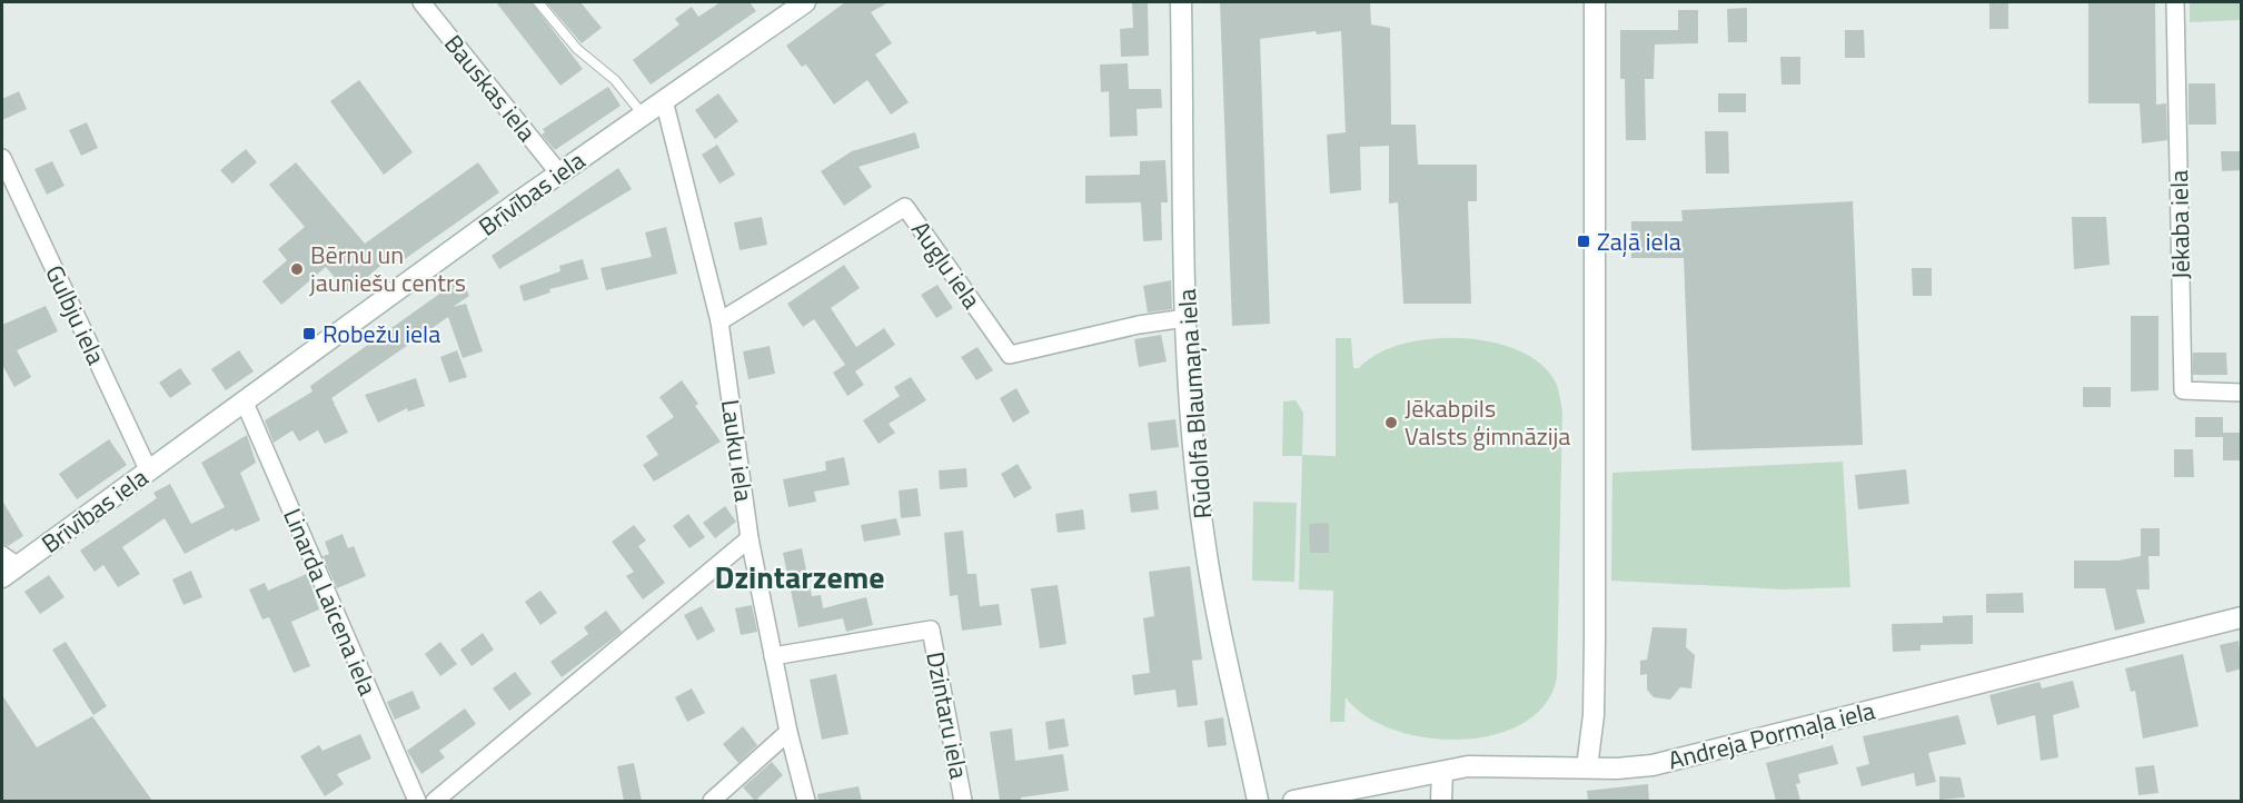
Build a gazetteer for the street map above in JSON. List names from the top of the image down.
{
  "streets": {
    "main road": ["Brīvības iela", "Rūdolfa Blaumaņa iela", "Andreja Pormaļa iela"],
    "street": [
      "Bauskas iela",
      "Jēkaba iela",
      "Augļu iela",
      "Gulbju iela",
      "Lauku iela",
      "Linarda Laicena iela",
      "Dzintaru iela"
    ]
  },
  "crossings": [
    ["Bauskas iela", "Brīvības iela"],
    ["Brīvības iela", "Gulbju iela"],
    ["Brīvības iela", "Lauku iela"],
    ["Brīvības iela", "Linarda Laicena iela"],
    ["Augļu iela", "Rūdolfa Blaumaņa iela"],
    ["Augļu iela", "Lauku iela"],
    ["Lauku iela", "Dzintaru iela"]
  ],
  "districts": ["Dzintarzeme"],
  "places": {
    "transit": ["Zaļā iela", "Robežu iela"],
    "other": ["Bērnu un jauniešu centrs", "Jēkabpils Valsts ģimnāzija"]
  }
}
